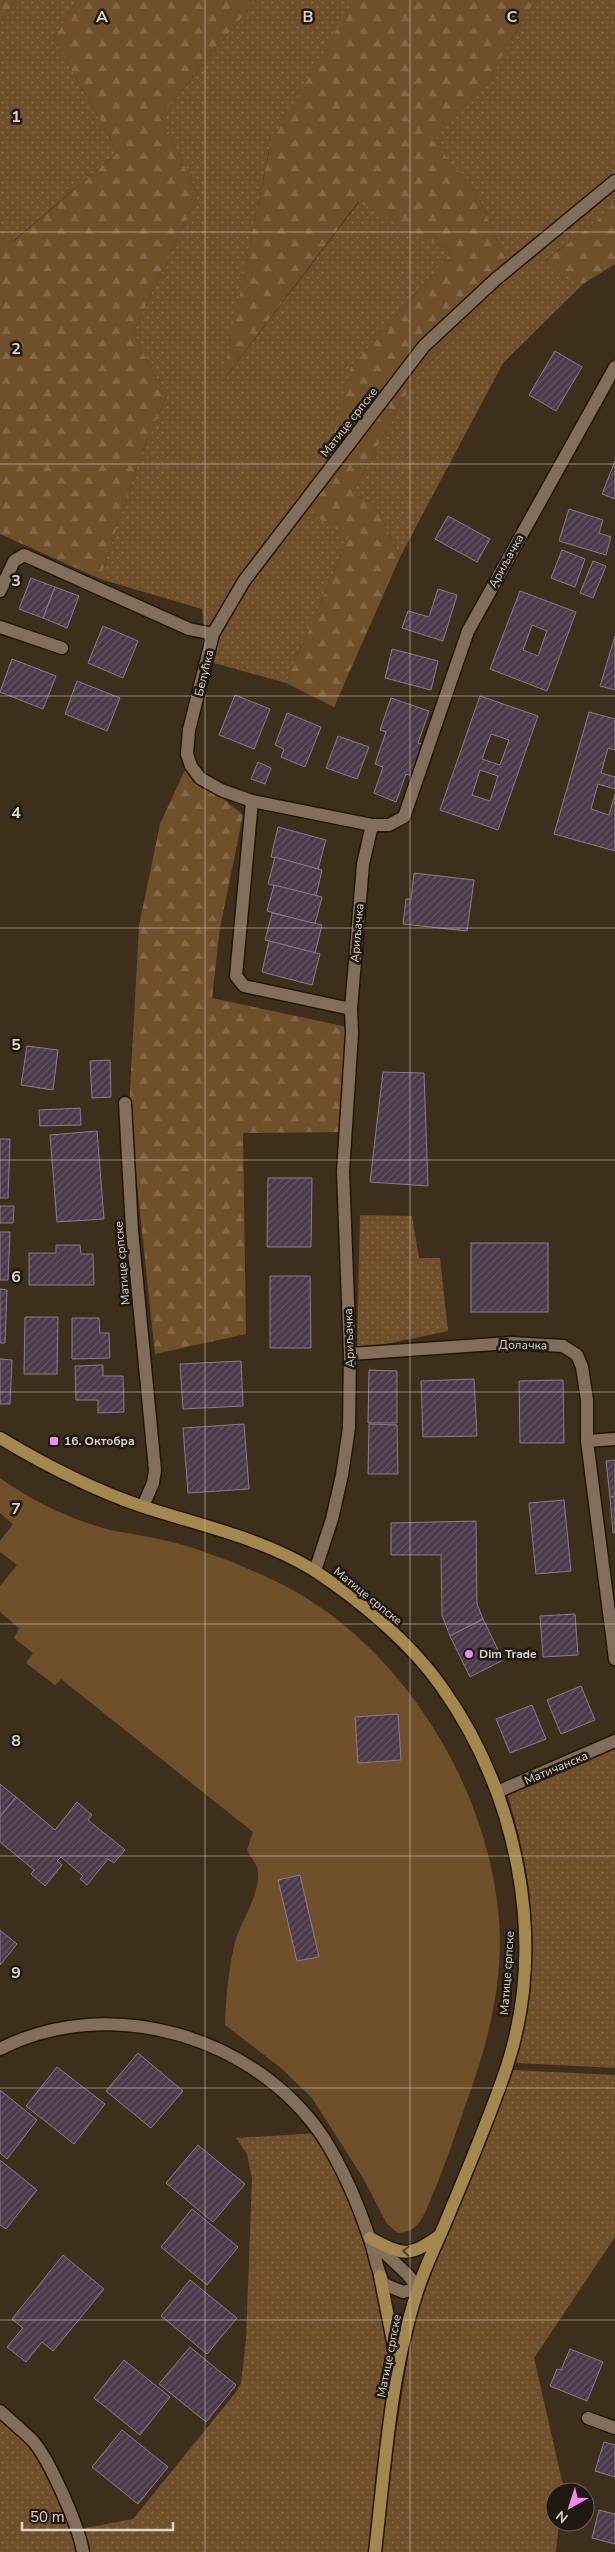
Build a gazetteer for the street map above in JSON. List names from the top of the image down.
{
  "streets": {
    "main road": ["Матице српске"],
    "street": [
      "Ариљачка",
      "Белућка",
      "Долачка",
      "Матичанска"
    ]
  },
  "crossings": [
    ["Матице српске", "Ариљачка"],
    ["Матице српске", "Белућка"],
    ["Матице српске", "Матичанска"],
    ["Ариљачка", "Белућка"],
    ["Ариљачка", "Долачка"]
  ],
  "places": {
    "transit": ["16. Октобра"],
    "other": ["Dim Trade"]
  },
  "scale_bar": "50 m",
  "north": "bottom left",
  "grid": {
    "columns": ["A", "B", "C"],
    "rows": [
      "1",
      "2",
      "3",
      "4",
      "5",
      "6",
      "7",
      "8",
      "9"
    ]
  }
}
